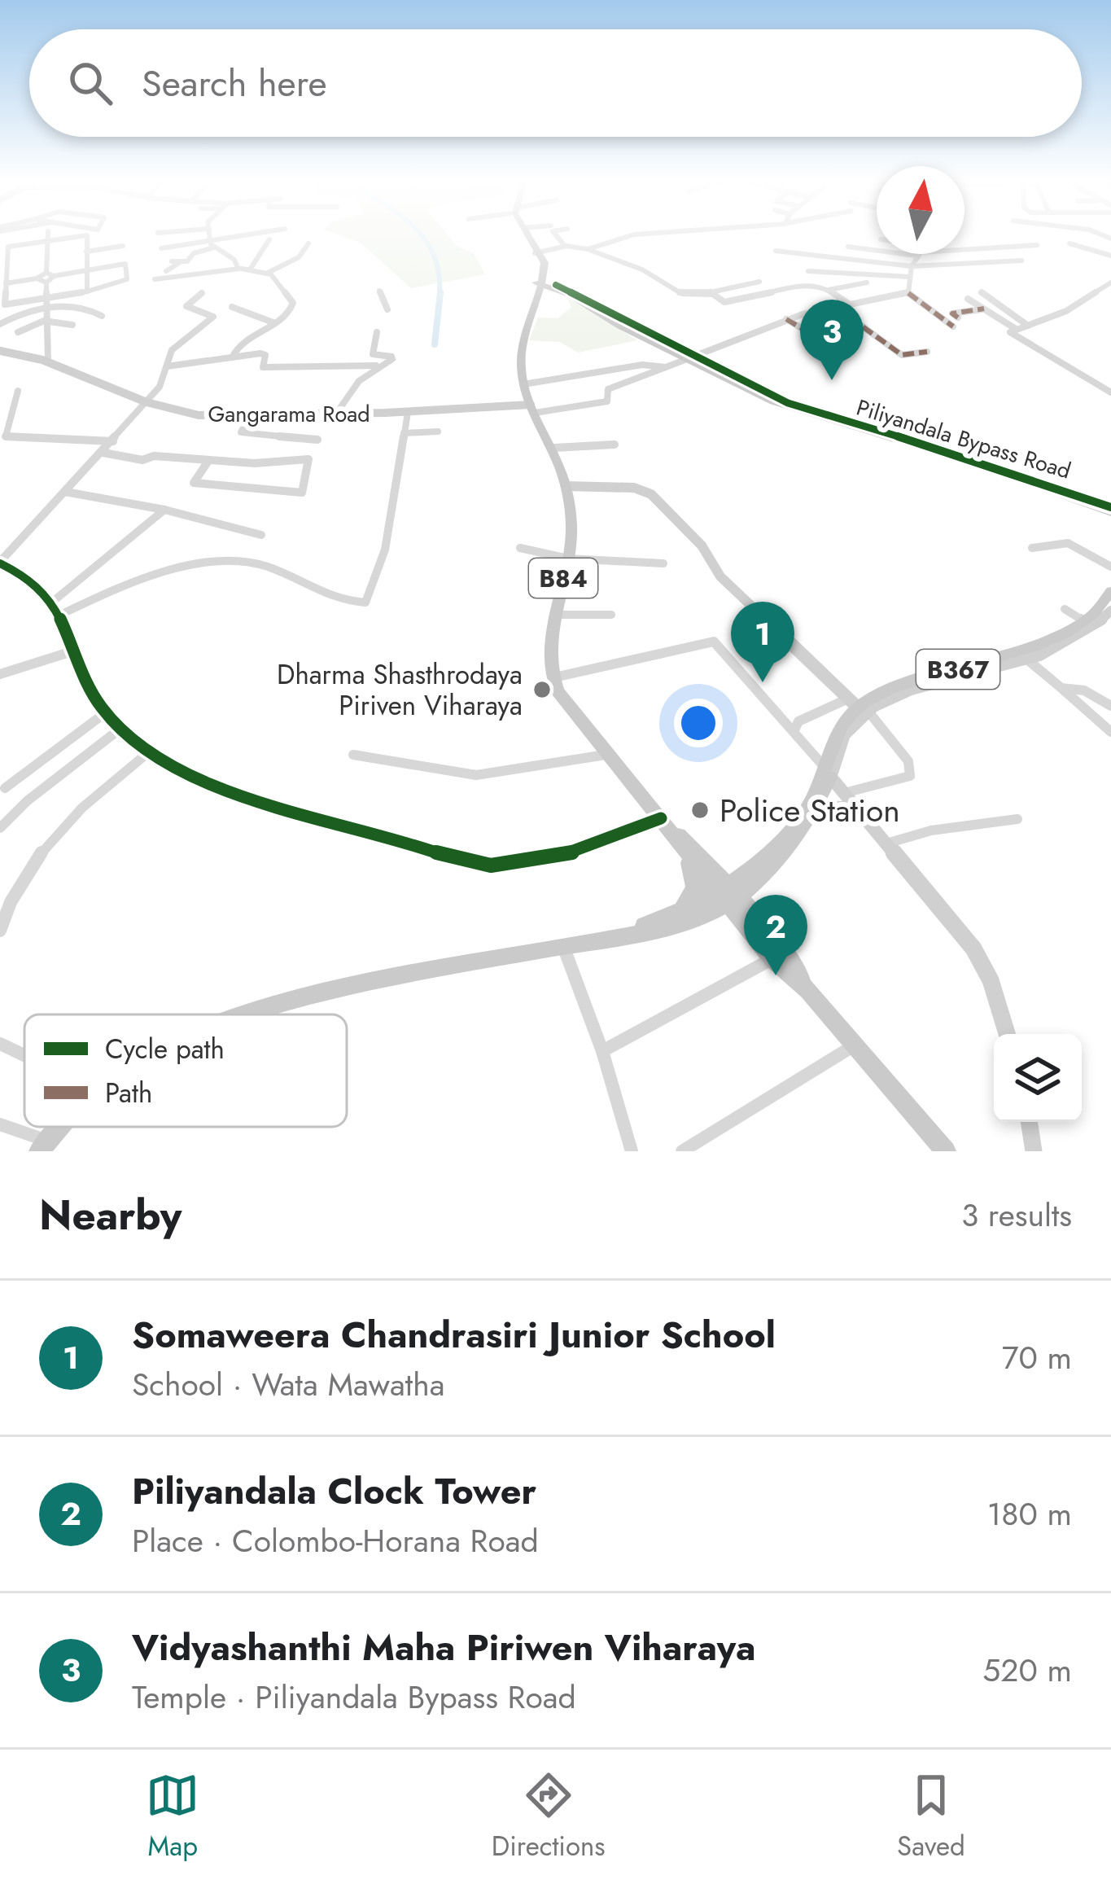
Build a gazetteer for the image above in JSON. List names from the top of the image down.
{
  "streets": {
    "main road": ["Piliyandala Bypass Road", "B84", "B367"],
    "street": ["Gangarama Road"]
  },
  "crossings": [
    ["Gangarama Road", "B84"]
  ],
  "places": ["Dharma Shasthrodaya Piriven Viharaya", "Police Station"],
  "legend": ["Cycle path", "Path"],
  "north": "top",
  "page": {
    "search": "Search here",
    "pins": ["3", "1", "2"],
    "heading": ["Nearby", "3 results"],
    "list": [
      {
        "mark": "1",
        "name": "Somaweera Chandrasiri Junior School",
        "note": "School · Wata Mawatha",
        "value": "70 m"
      },
      {
        "mark": "2",
        "name": "Piliyandala Clock Tower",
        "note": "Place · Colombo-Horana Road",
        "value": "180 m"
      },
      {
        "mark": "3",
        "name": "Vidyashanthi Maha Piriwen Viharaya",
        "note": "Temple · Piliyandala Bypass Road",
        "value": "520 m"
      }
    ],
    "nav": ["Map", "Directions", "Saved"]
  }
}
